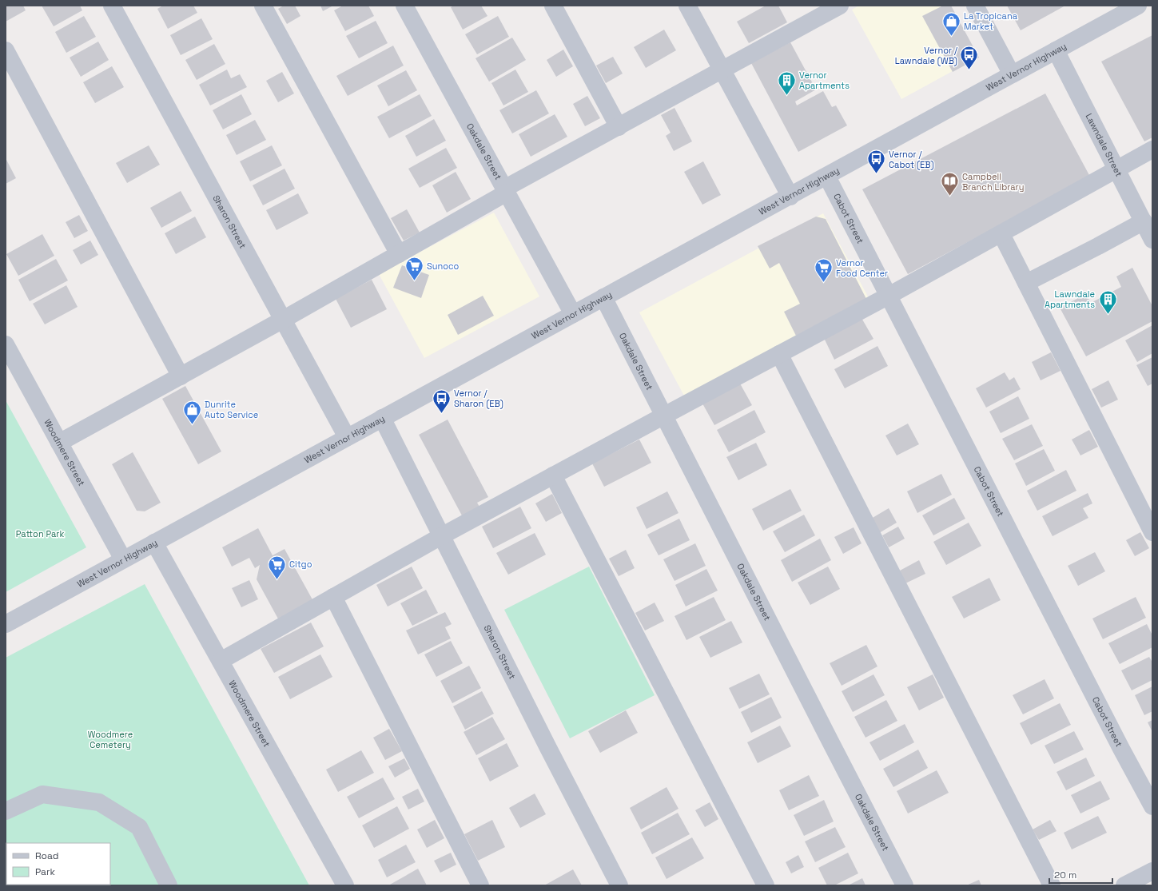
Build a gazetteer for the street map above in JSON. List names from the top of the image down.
{
  "streets": {
    "street": [
      "West Vernor Highway",
      "Lawndale Street",
      "Oakdale Street",
      "Cabot Street",
      "Sharon Street",
      "Woodmere Street"
    ]
  },
  "crossings": [
    ["West Vernor Highway", "Lawndale Street"],
    ["West Vernor Highway", "Oakdale Street"],
    ["West Vernor Highway", "Cabot Street"],
    ["West Vernor Highway", "Sharon Street"],
    ["West Vernor Highway", "Woodmere Street"]
  ],
  "parks": ["Patton Park", "Woodmere Cemetery"],
  "places": {
    "shop": ["La Tropicana Market", "Dunrite Auto Service"],
    "bus stop": ["Vernor / Lawndale (WB)", "Vernor / Cabot (EB)", "Vernor / Sharon (EB)"],
    "building": ["Vernor Apartments", "Lawndale Apartments"],
    "library": ["Campbell Branch Library"],
    "supermarket": ["Sunoco", "Vernor Food Center", "Citgo"]
  },
  "legend": ["Road", "Park"],
  "scale_bar": "20 m"
}
